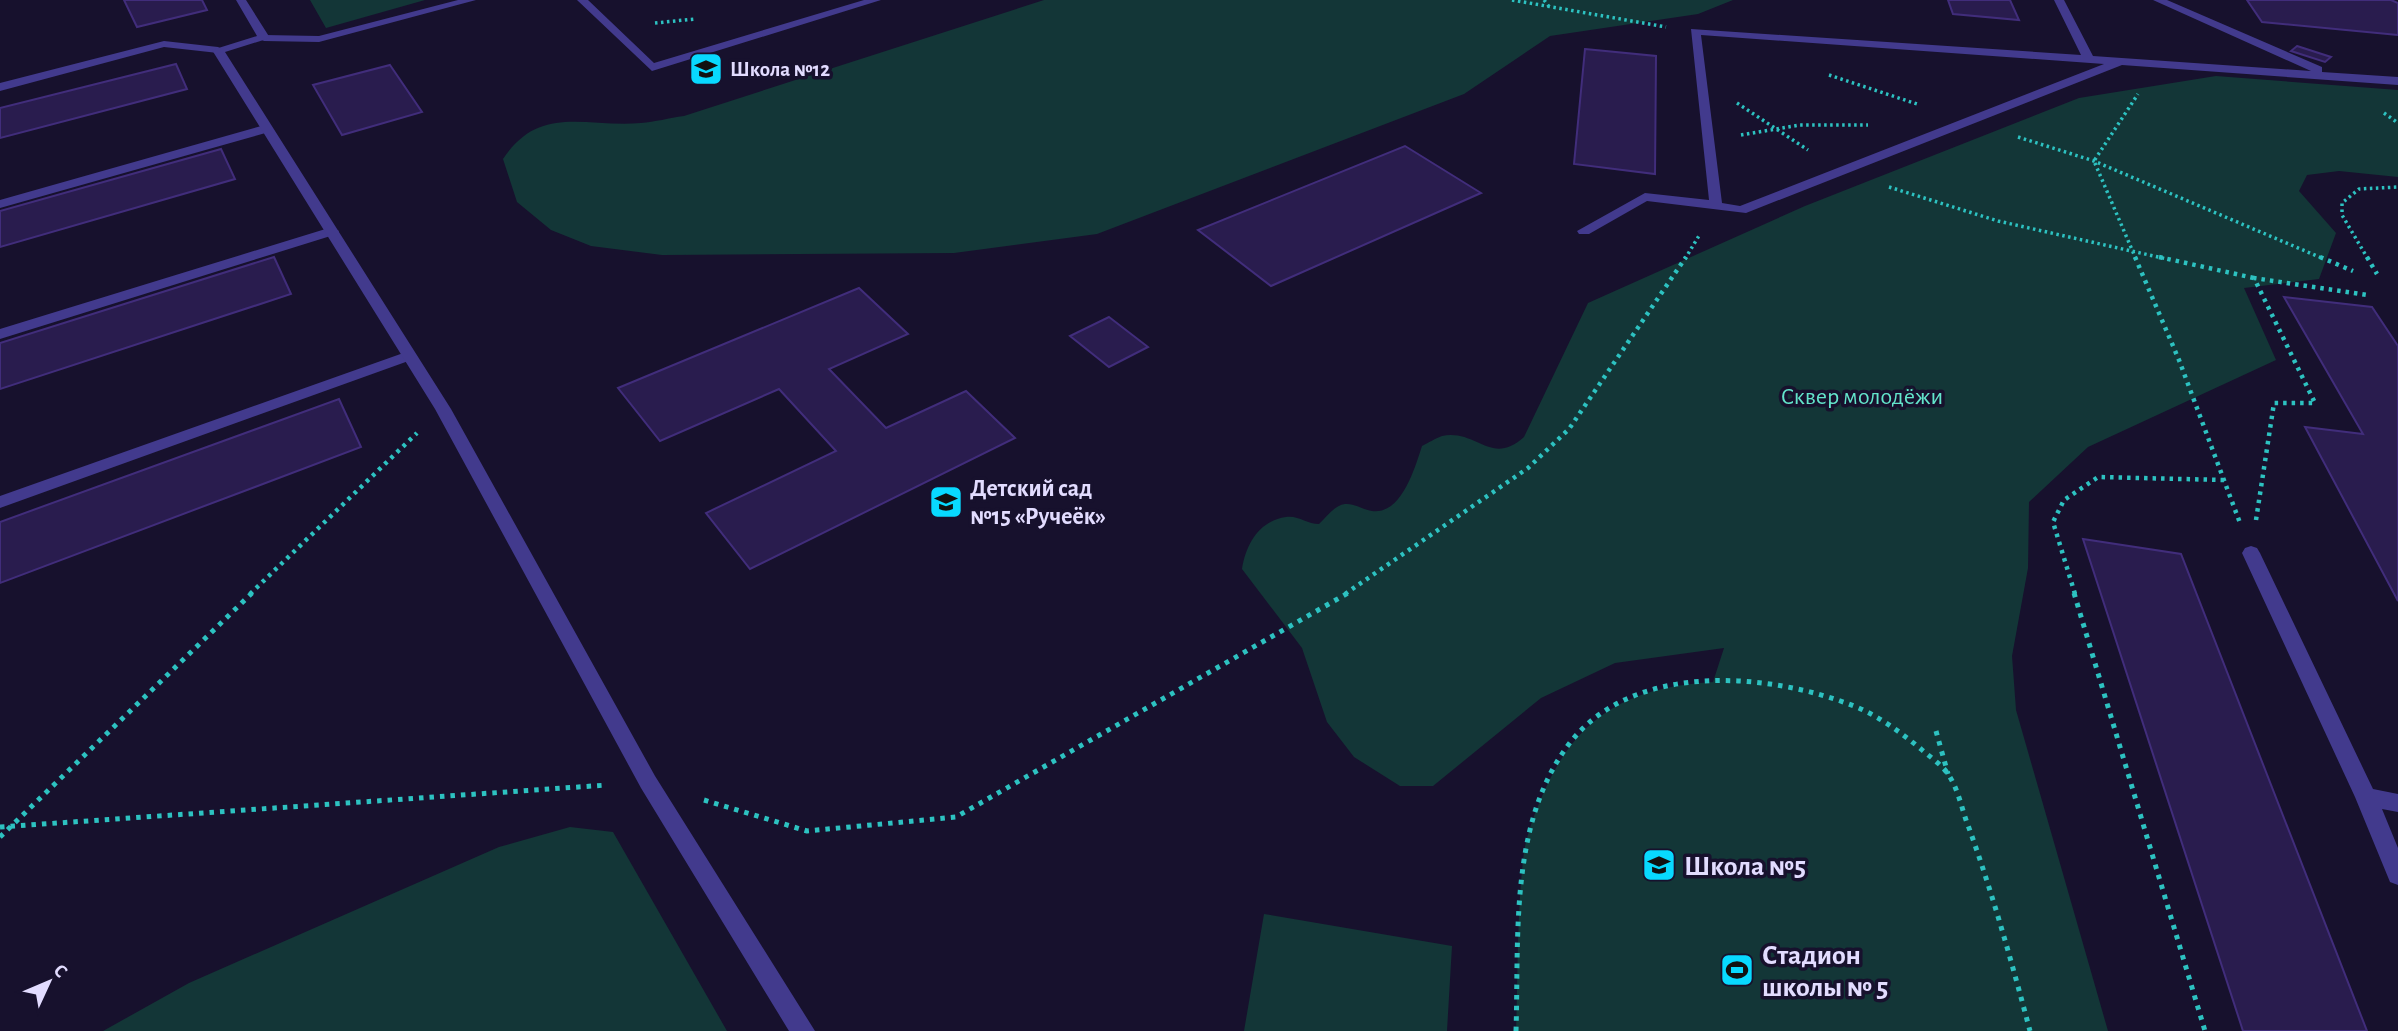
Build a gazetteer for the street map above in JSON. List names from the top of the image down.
{
  "parks": ["Сквер молодёжи"],
  "places": {
    "school or university": ["Школа №12", "Детский сад №15 «Ручеёк»", "Школа №5"],
    "sports": ["Стадион школы № 5"]
  },
  "north": "top right"
}
